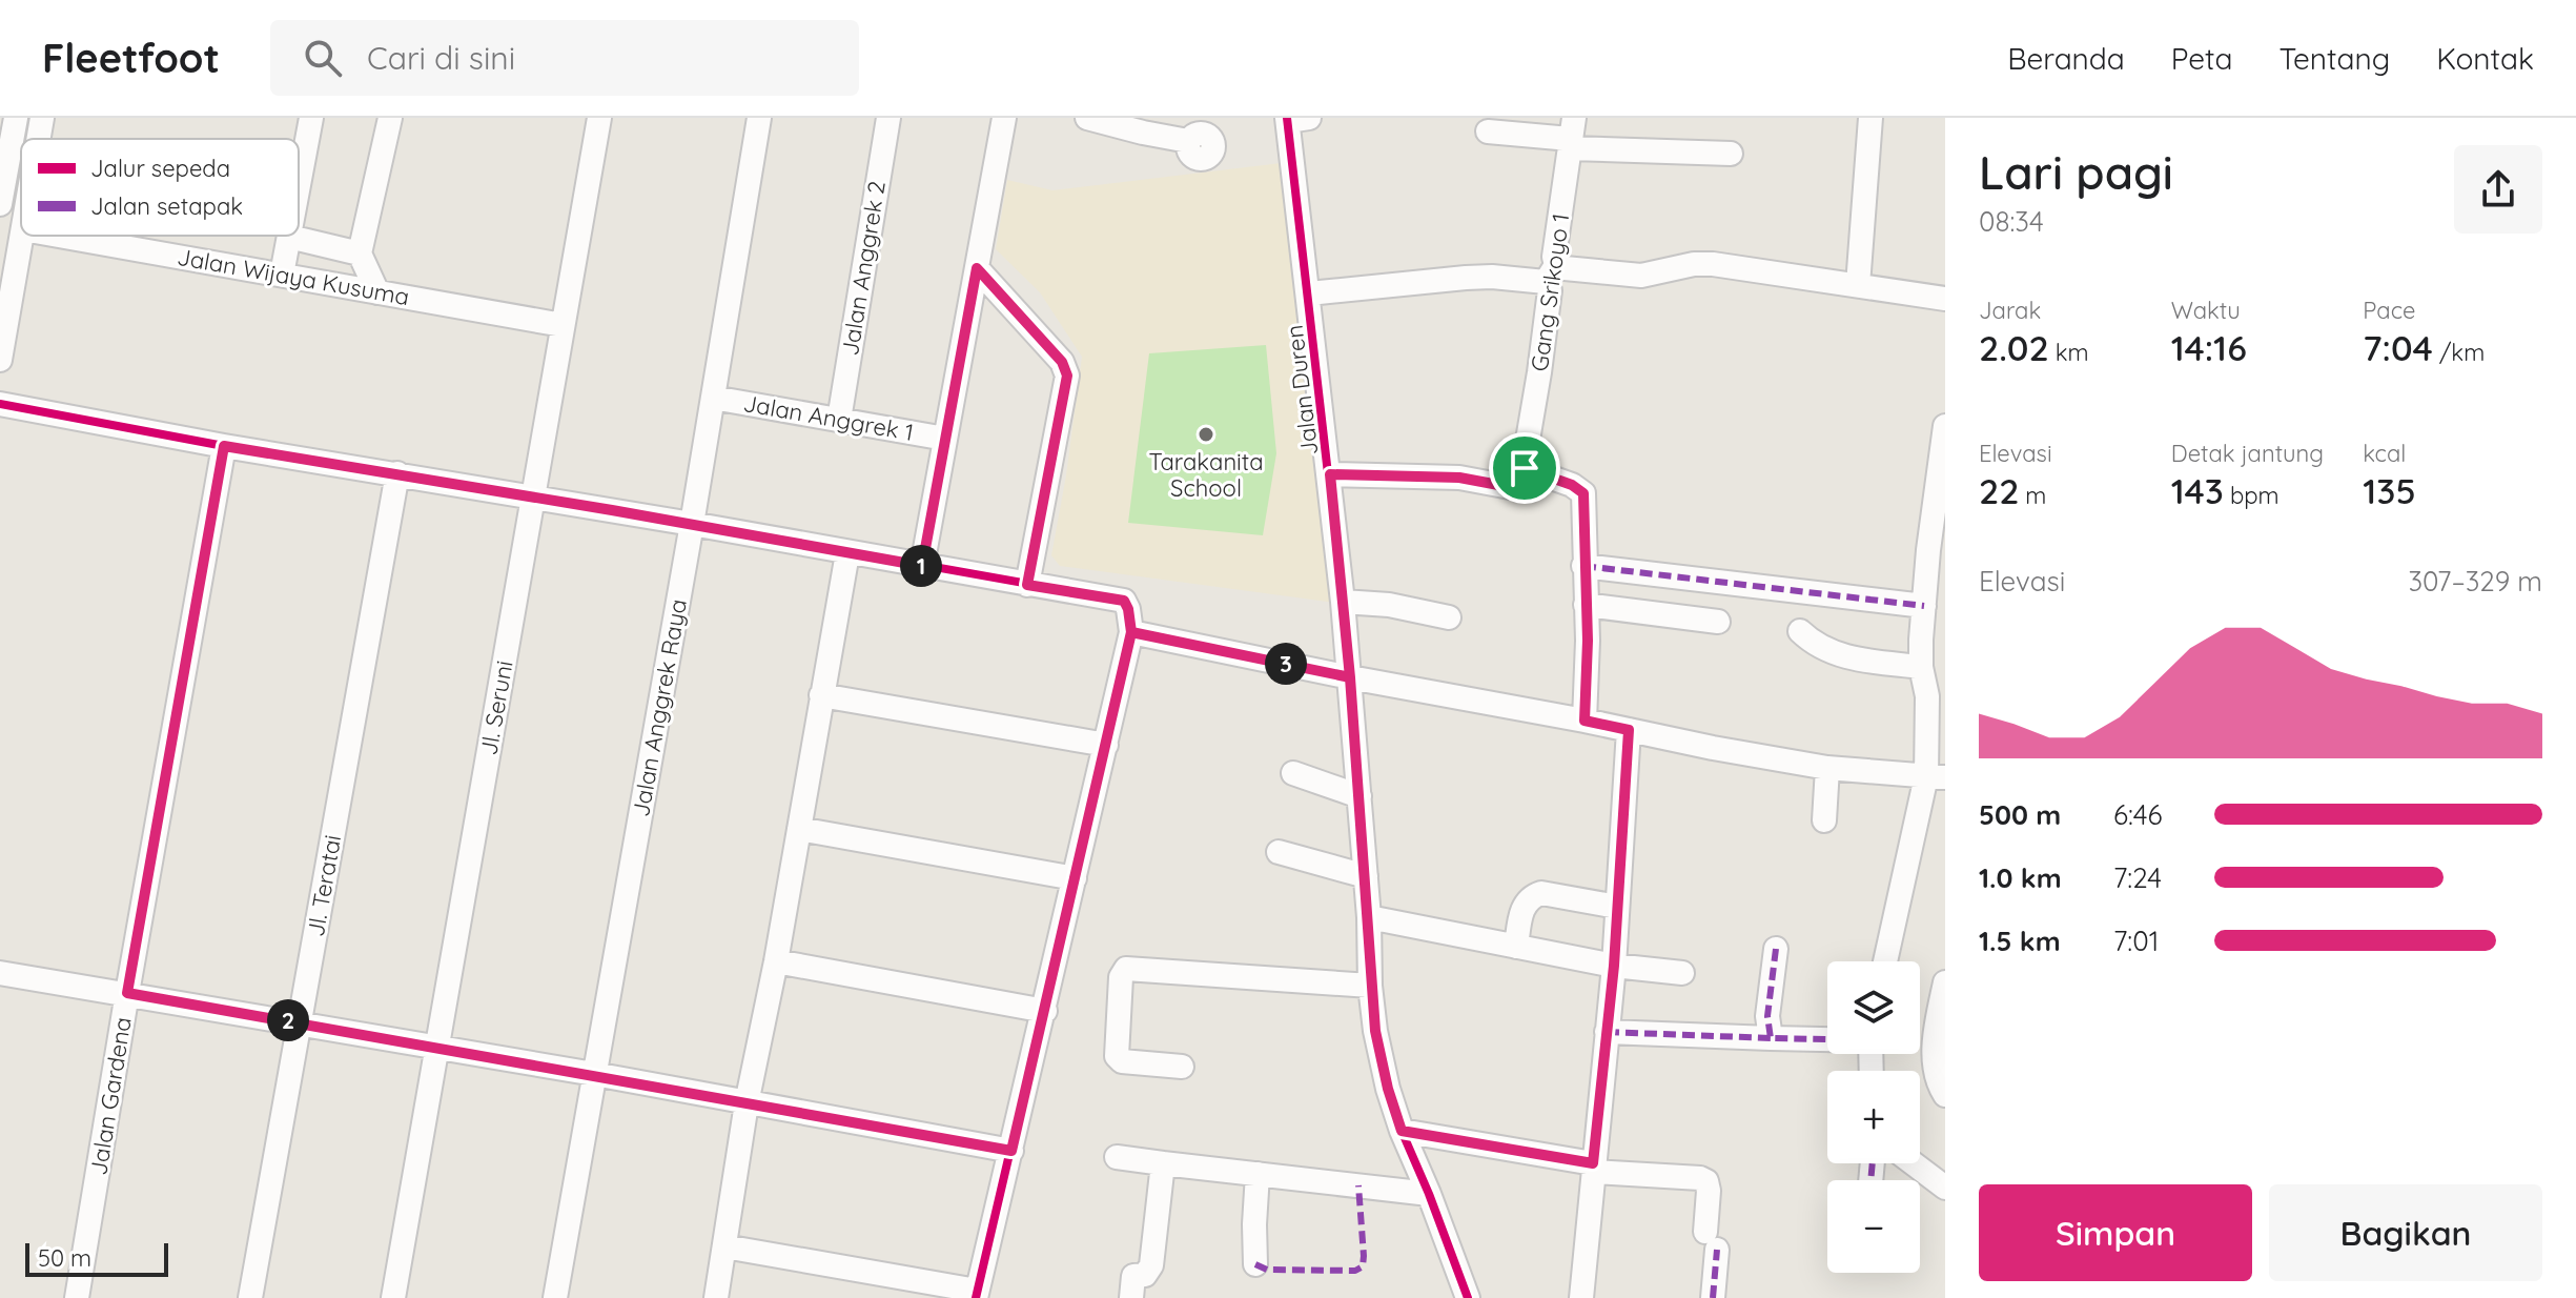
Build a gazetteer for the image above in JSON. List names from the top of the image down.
{
  "streets": {
    "street": [
      "Jalan Anggrek 2",
      "Jalan Wijaya Kusuma",
      "Gang Srikoyo 1",
      "Jalan Duren",
      "Jalan Anggrek 1",
      "Jl. Seruni",
      "Jalan Anggrek Raya",
      "Jl. Teratai",
      "Jalan Gardena"
    ]
  },
  "crossings": [
    ["Jalan Anggrek 2", "Jalan Anggrek 1"],
    ["Jalan Wijaya Kusuma", "Jl. Seruni"],
    ["Jalan Anggrek 1", "Jalan Anggrek Raya"]
  ],
  "places": ["Tarakanita School"],
  "legend": ["Jalur sepeda", "Jalan setapak"],
  "scale_bar": "50 m",
  "page": {
    "header": "Fleetfoot",
    "search": "Cari di sini",
    "nav": [
      "Beranda",
      "Peta",
      "Tentang",
      "Kontak"
    ],
    "heading": ["Lari pagi", "08:34"],
    "stats": [
      ["Jarak", "2.02 km"],
      ["Waktu", "14:16"],
      ["Pace", "7:04 /km"],
      ["Elevasi", "22 m"],
      ["Detak jantung", "143 bpm"],
      ["kcal", "135"]
    ],
    "pins": ["1", "3", "2"],
    "chart": ["Elevasi", "307–329 m"],
    "list": [
      {
        "name": "500 m",
        "note": "6:46"
      },
      {
        "name": "1.0 km",
        "note": "7:24"
      },
      {
        "name": "1.5 km",
        "note": "7:01"
      }
    ],
    "map_buttons": ["+", "−"],
    "buttons": ["Simpan", "Bagikan"],
    "scale": "50 m"
  }
}
